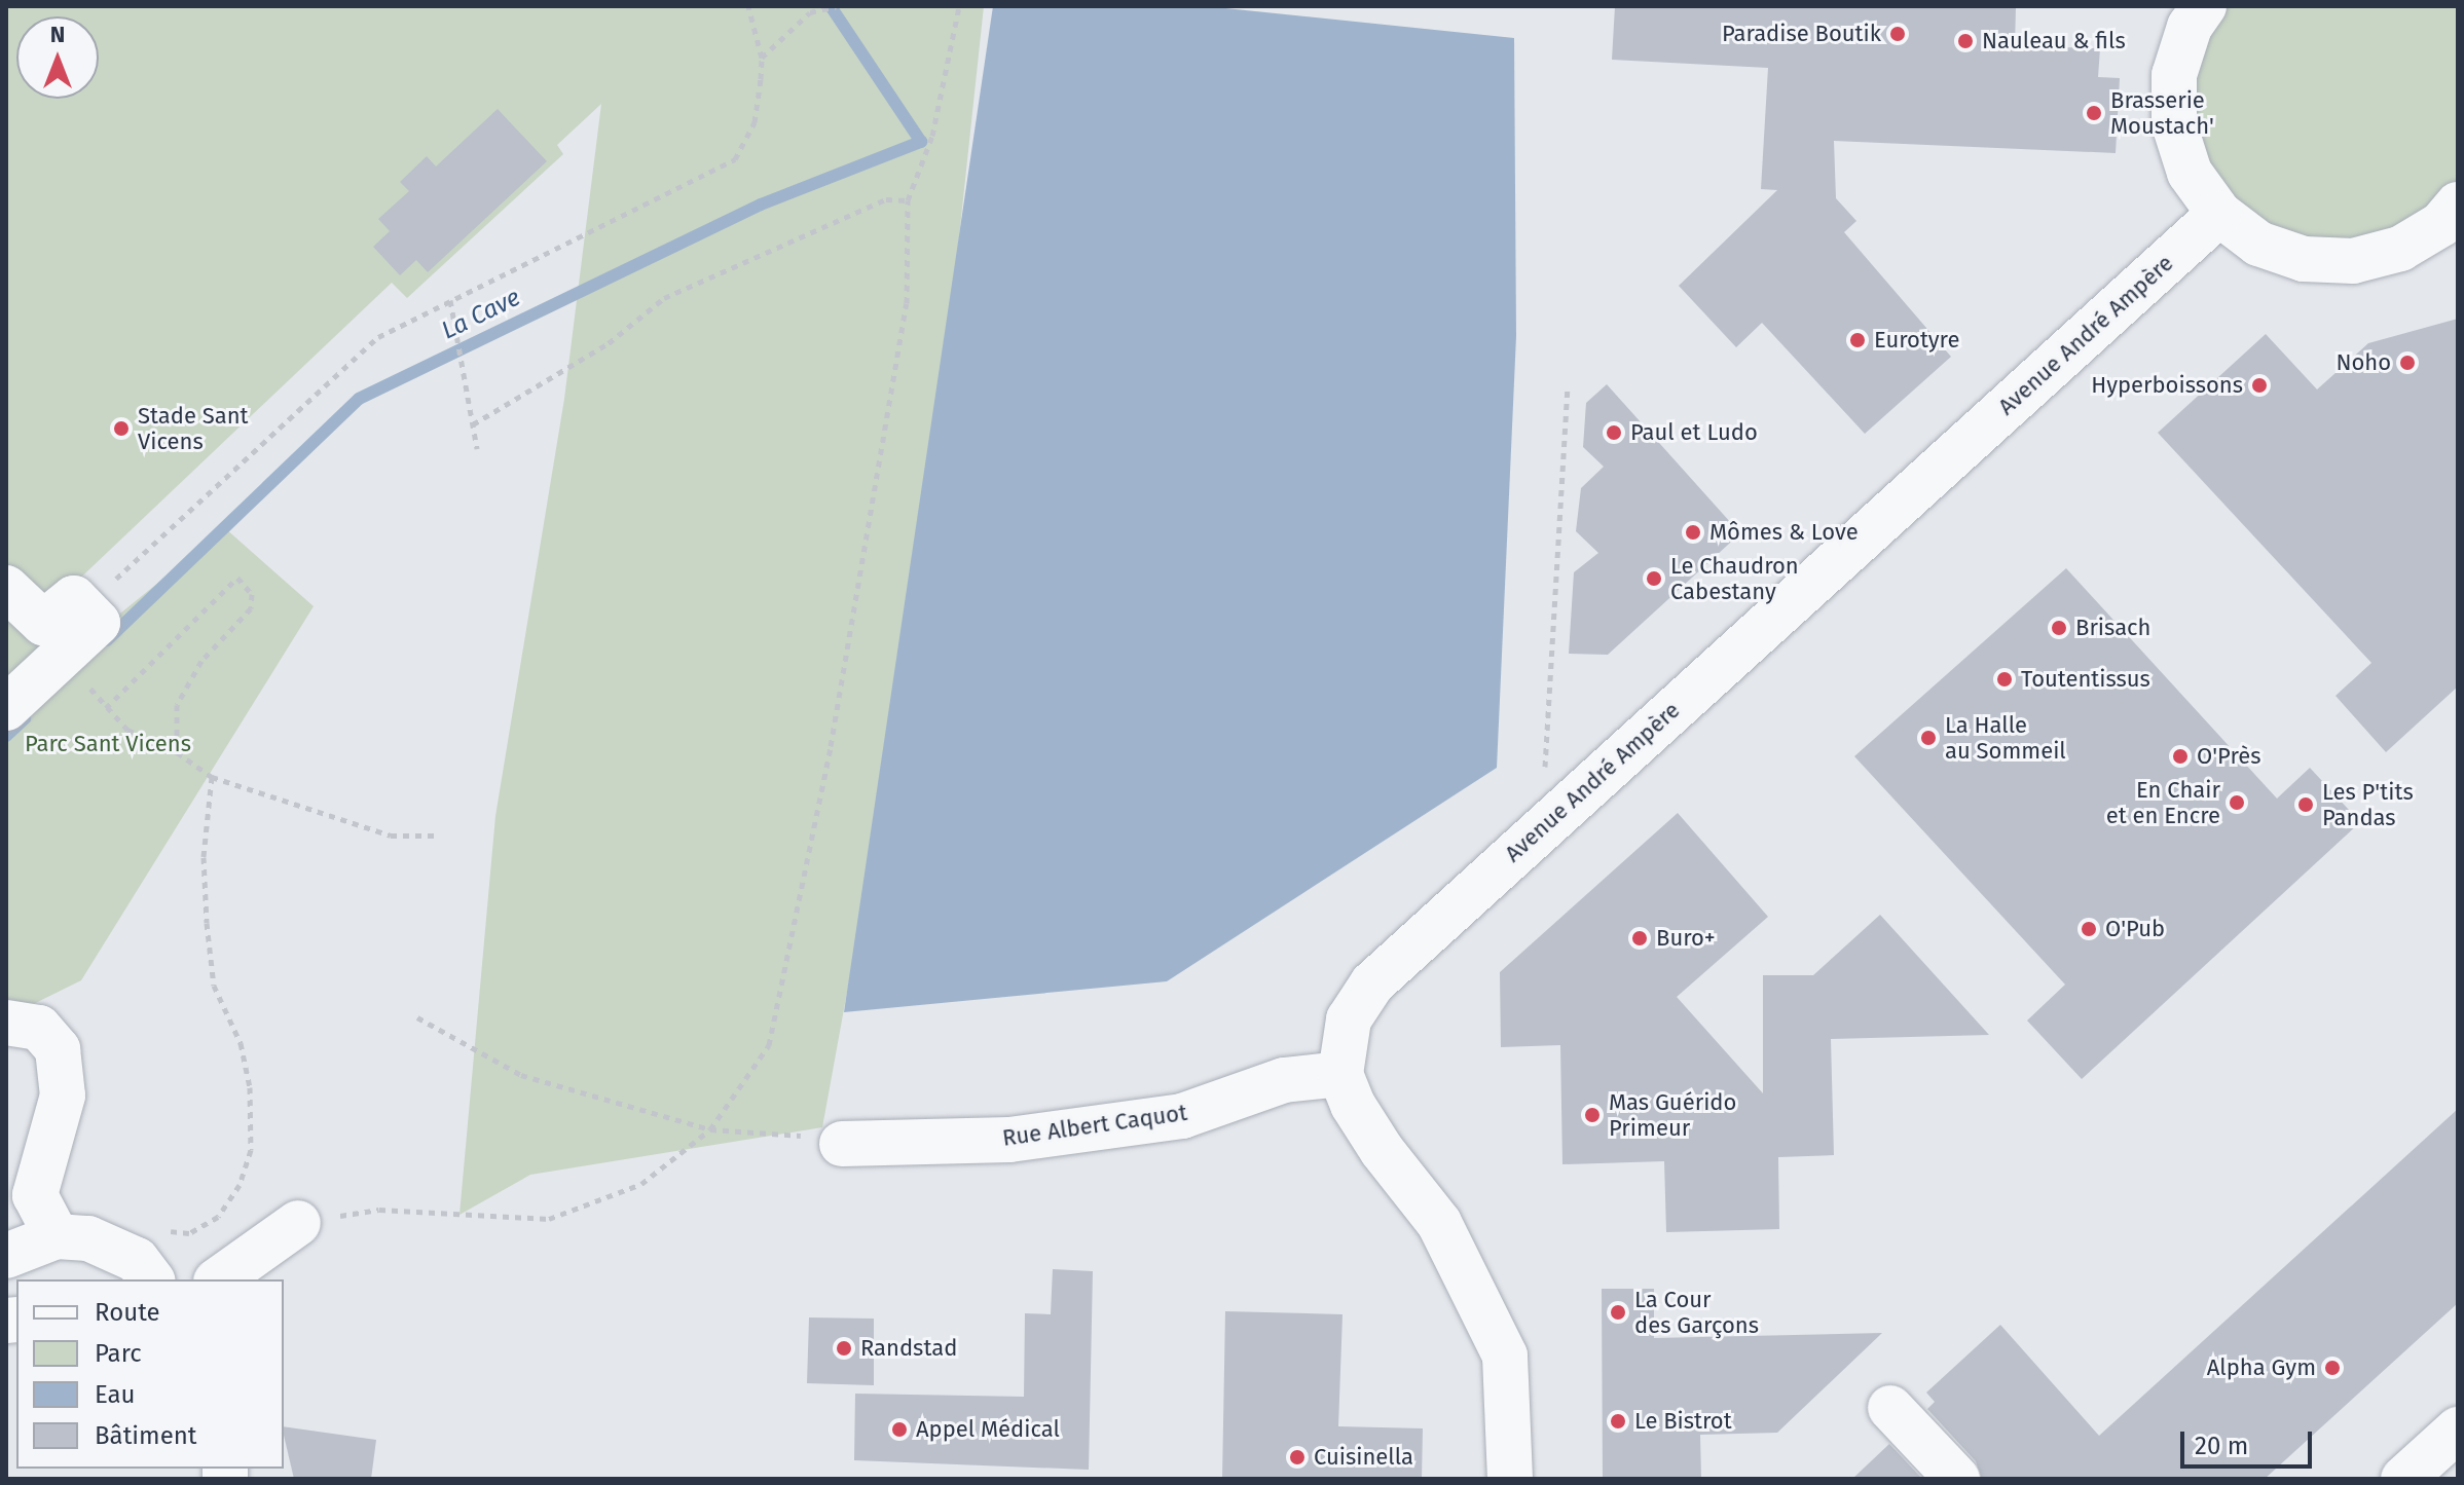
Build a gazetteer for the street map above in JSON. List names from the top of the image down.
{
  "streets": {
    "street": ["Avenue André Ampère", "Rue Albert Caquot"]
  },
  "crossings": [
    ["Avenue André Ampère", "Rue Albert Caquot"]
  ],
  "water": ["La Cave"],
  "parks": ["Parc Sant Vicens"],
  "places": [
    "Paradise Boutik",
    "Nauleau & fils",
    "Brasserie Moustach'",
    "Eurotyre",
    "Noho",
    "Hyperboissons",
    "Stade Sant Vicens",
    "Paul et Ludo",
    "Mômes & Love",
    "Le Chaudron Cabestany",
    "Brisach",
    "Toutentissus",
    "La Halle au Sommeil",
    "O'Près",
    "En Chair et en Encre",
    "Les P'tits Pandas",
    "O'Pub",
    "Buro+",
    "Mas Guérido Primeur",
    "La Cour des Garçons",
    "Randstad",
    "Alpha Gym",
    "Le Bistrot",
    "Appel Médical",
    "Cuisinella"
  ],
  "legend": [
    "Route",
    "Parc",
    "Eau",
    "Bâtiment"
  ],
  "scale_bar": "20 m",
  "north": "top"
}
